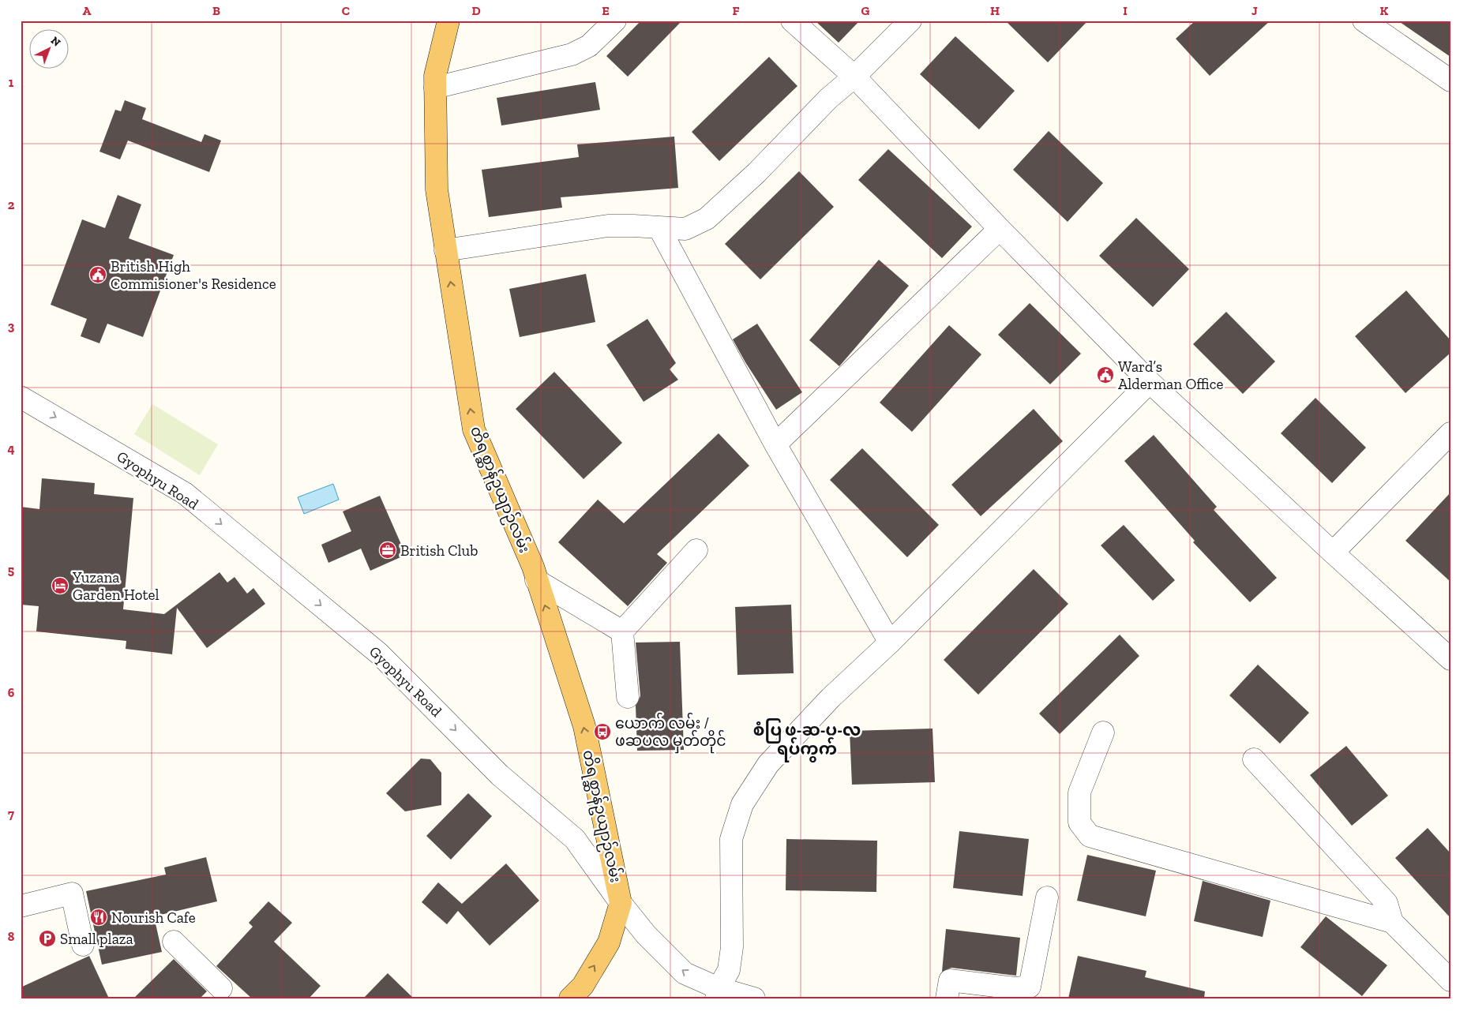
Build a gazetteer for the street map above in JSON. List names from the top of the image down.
{
  "streets": {
    "main road": ["တိရစ္ဆာန်ဥယျာဉ်လမ်း"],
    "street": ["Gyophyu Road"]
  },
  "crossings": [
    ["Gyophyu Road", "တိရစ္ဆာန်ဥယျာဉ်လမ်း"]
  ],
  "one_way": ["တိရစ္ဆာန်ဥယျာဉ်လမ်း"],
  "districts": ["စံပြ ဖ-ဆ-ပ-လ ရပ်ကွက်"],
  "places": {
    "public building": ["British High Commisioner's Residence", "Ward’s Alderman Office"],
    "office": ["British Club"],
    "hotel": ["Yuzana Garden Hotel"],
    "bus stop": ["ယောက် လမ်း / ဖဆပလ မှတ်တိုင်"],
    "restaurant": ["Nourish Cafe"],
    "parking": ["Small plaza"]
  },
  "north": "top right",
  "grid": {
    "columns": [
      "A",
      "B",
      "C",
      "D",
      "E",
      "F",
      "G",
      "H",
      "I",
      "J",
      "K"
    ],
    "rows": [
      "1",
      "2",
      "3",
      "4",
      "5",
      "6",
      "7",
      "8"
    ]
  }
}
